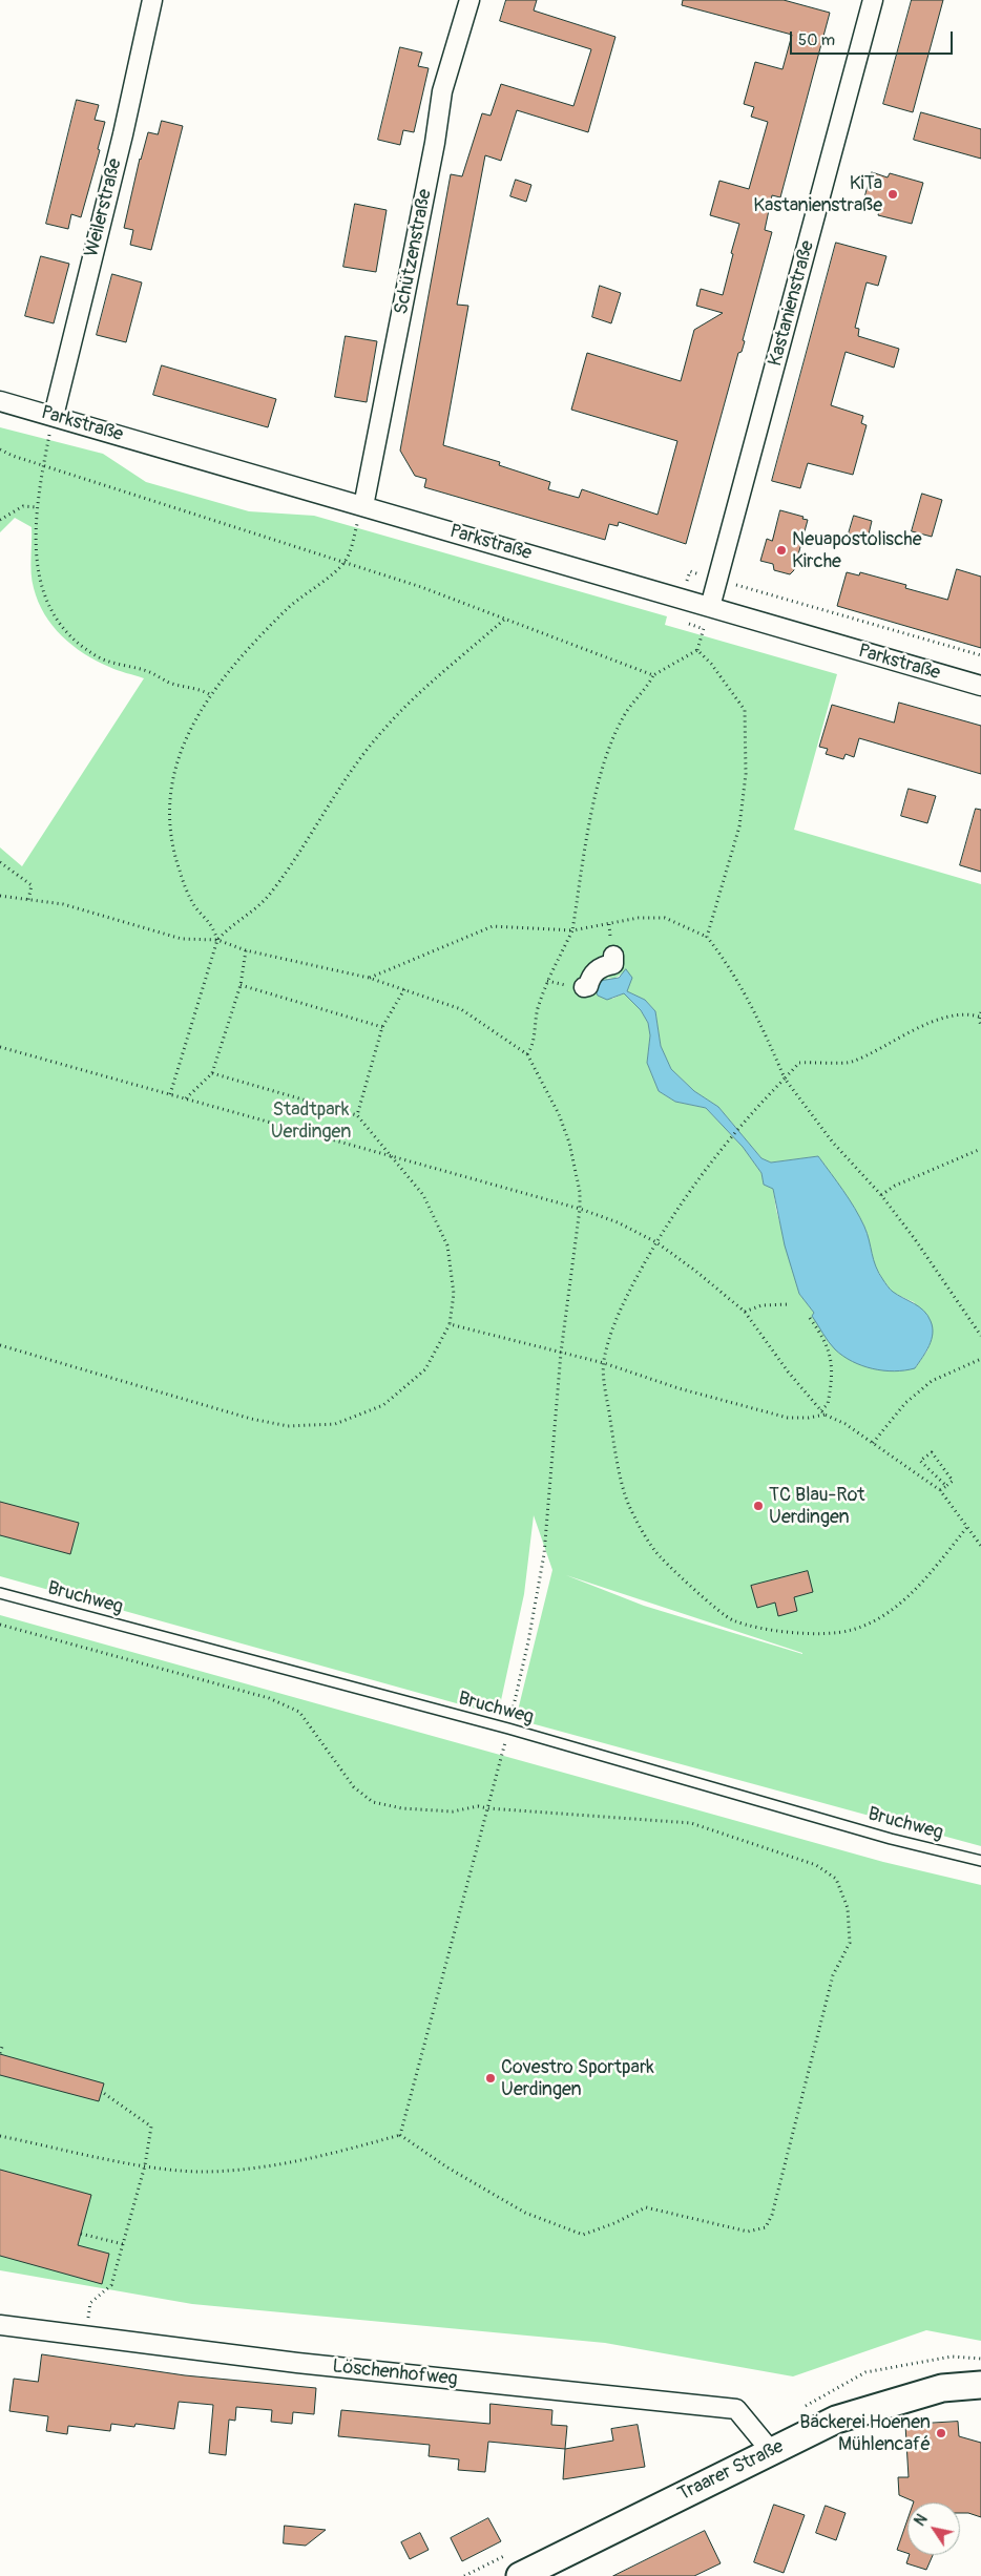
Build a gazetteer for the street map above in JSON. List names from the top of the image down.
{
  "streets": {
    "street": [
      "Weilerstraße",
      "Schützenstraße",
      "Kastanienstraße",
      "Parkstraße",
      "Löschenhofweg",
      "Traarer Straße"
    ],
    "lane": ["Bruchweg"]
  },
  "crossings": [
    ["Weilerstraße", "Parkstraße"],
    ["Schützenstraße", "Parkstraße"],
    ["Kastanienstraße", "Parkstraße"],
    ["Löschenhofweg", "Traarer Straße"]
  ],
  "parks": ["Stadtpark Uerdingen"],
  "places": [
    "KiTa Kastanienstraße",
    "Neuapostolische Kirche",
    "TC Blau-Rot Uerdingen",
    "Covestro Sportpark Uerdingen",
    "Bäckerei Hoenen Mühlencafé"
  ],
  "scale_bar": "50 m",
  "north": "top left"
}
